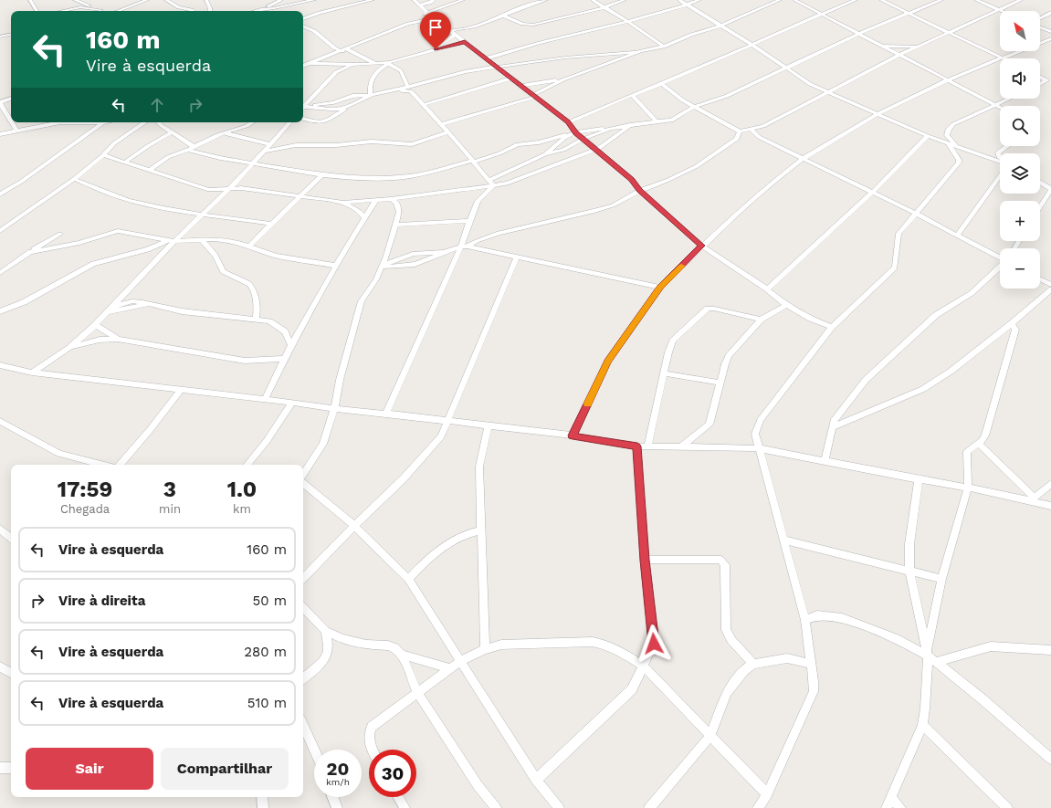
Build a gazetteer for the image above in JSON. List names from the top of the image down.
{
  "north": "top left",
  "page": {
    "map_buttons": ["+", "−"],
    "turn": ["160 m", "Vire à esquerda"],
    "eta": [
      "17:59",
      "Chegada",
      "3",
      "min",
      "1.0",
      "km"
    ],
    "list": [
      {
        "name": "Vire à esquerda",
        "value": "160 m"
      },
      {
        "name": "Vire à direita",
        "value": "50 m"
      },
      {
        "name": "Vire à esquerda",
        "value": "280 m"
      },
      {
        "name": "Vire à esquerda",
        "value": "510 m"
      }
    ],
    "buttons": ["Sair", "Compartilhar"],
    "speed": "20 km/h",
    "limit": "30"
  }
}
